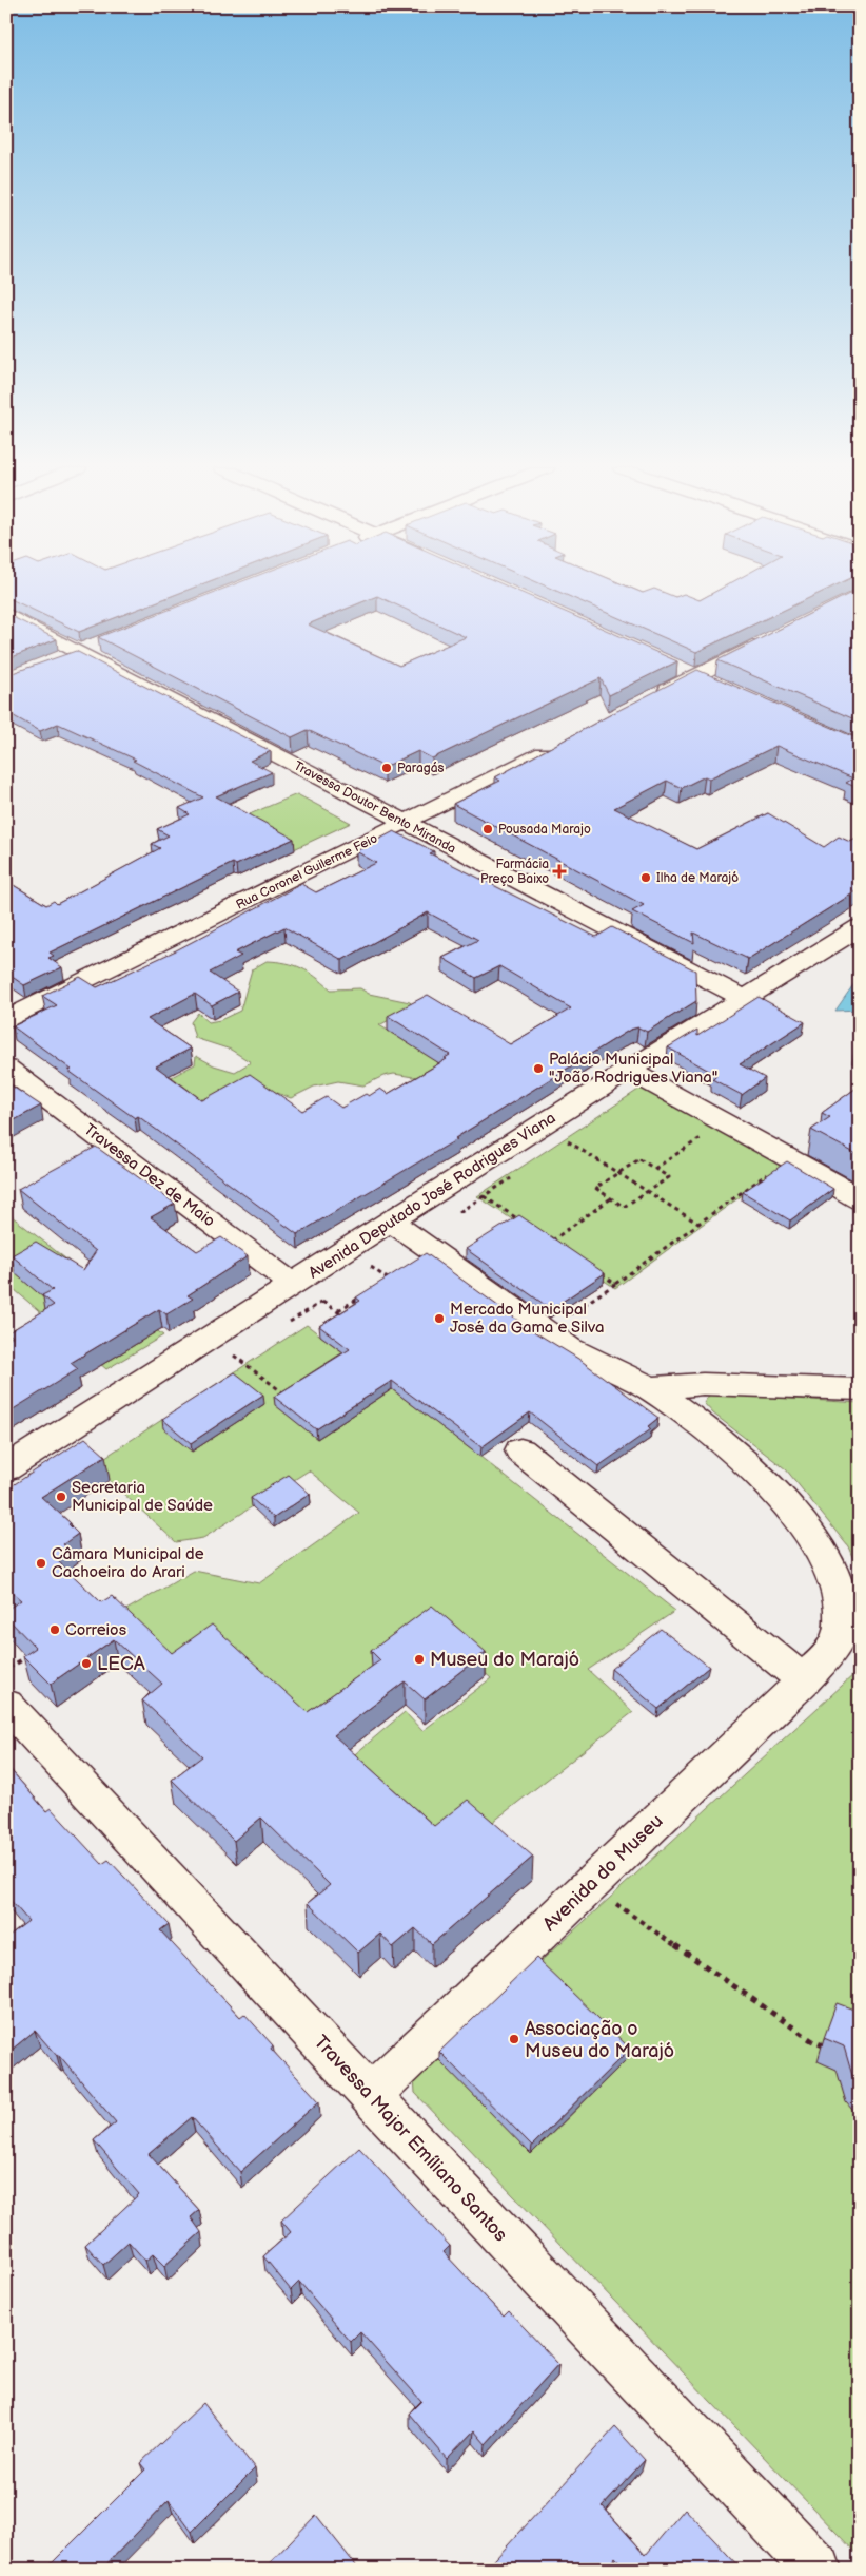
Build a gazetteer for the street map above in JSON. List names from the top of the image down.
{
  "streets": {
    "street": [
      "Travessa Doutor Bento Miranda",
      "Rua Coronel Guilerme Feio",
      "Travessa Dez de Maio",
      "Avenida Deputado José Rodrigues Viana",
      "Avenida do Museu",
      "Travessa Major Emíliano Santos"
    ]
  },
  "crossings": [
    ["Travessa Doutor Bento Miranda", "Rua Coronel Guilerme Feio"],
    ["Travessa Doutor Bento Miranda", "Avenida Deputado José Rodrigues Viana"],
    ["Travessa Dez de Maio", "Avenida Deputado José Rodrigues Viana"],
    ["Avenida do Museu", "Travessa Major Emíliano Santos"]
  ],
  "places": {
    "other": [
      "Paragás",
      "Pousada Marajo",
      "Ilha de Marajó",
      "Palácio Municipal \"João Rodrigues Viana\"",
      "Mercado Municipal José da Gama e Silva",
      "Secretaria Municipal de Saúde",
      "Câmara Municipal de Cachoeira do Arari",
      "Correios",
      "Museu do Marajó",
      "LECA",
      "Associação o Museu do Marajó"
    ],
    "health": ["Farmácia Preço Baixo"]
  }
}
